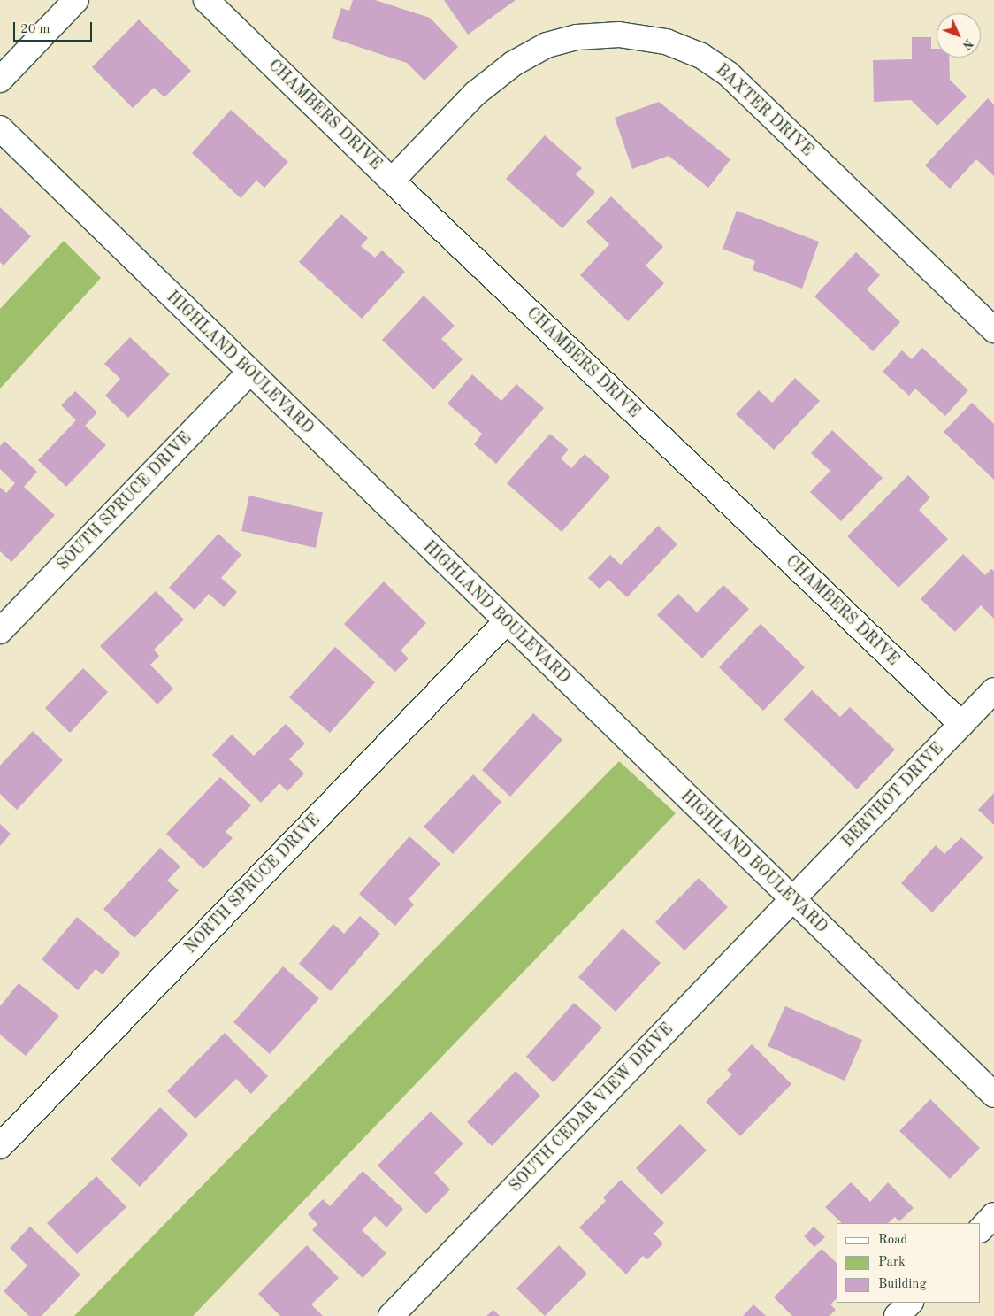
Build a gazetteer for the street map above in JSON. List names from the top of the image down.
{
  "streets": {
    "street": [
      "BAXTER DRIVE",
      "CHAMBERS DRIVE",
      "HIGHLAND BOULEVARD",
      "SOUTH SPRUCE DRIVE",
      "BERTHOT DRIVE",
      "NORTH SPRUCE DRIVE",
      "SOUTH CEDAR VIEW DRIVE"
    ]
  },
  "crossings": [
    ["BAXTER DRIVE", "CHAMBERS DRIVE"],
    ["CHAMBERS DRIVE", "BERTHOT DRIVE"],
    ["HIGHLAND BOULEVARD", "SOUTH SPRUCE DRIVE"],
    ["HIGHLAND BOULEVARD", "BERTHOT DRIVE"],
    ["HIGHLAND BOULEVARD", "NORTH SPRUCE DRIVE"],
    ["HIGHLAND BOULEVARD", "SOUTH CEDAR VIEW DRIVE"],
    ["BERTHOT DRIVE", "SOUTH CEDAR VIEW DRIVE"]
  ],
  "legend": ["Road", "Park", "Building"],
  "scale_bar": "20 m",
  "north": "bottom right"
}
